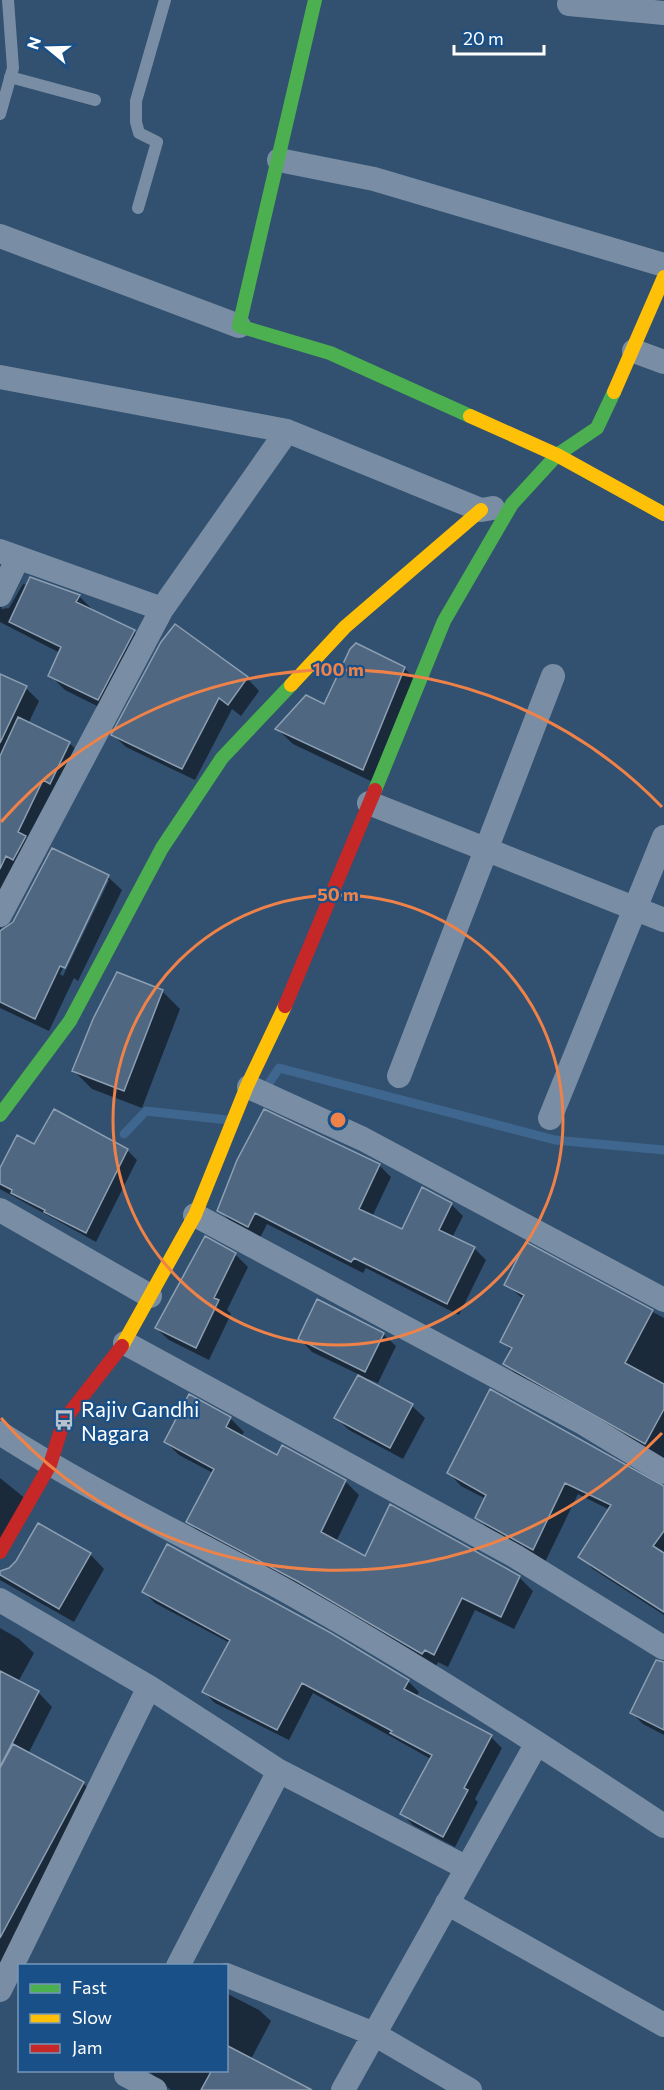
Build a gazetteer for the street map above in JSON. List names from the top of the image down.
{
  "places": {
    "bus stop": ["Rajiv Gandhi Nagara"]
  },
  "legend": ["Fast", "Slow", "Jam"],
  "scale_bar": "20 m",
  "north": "left",
  "rings": ["100 m", "50 m"]
}
